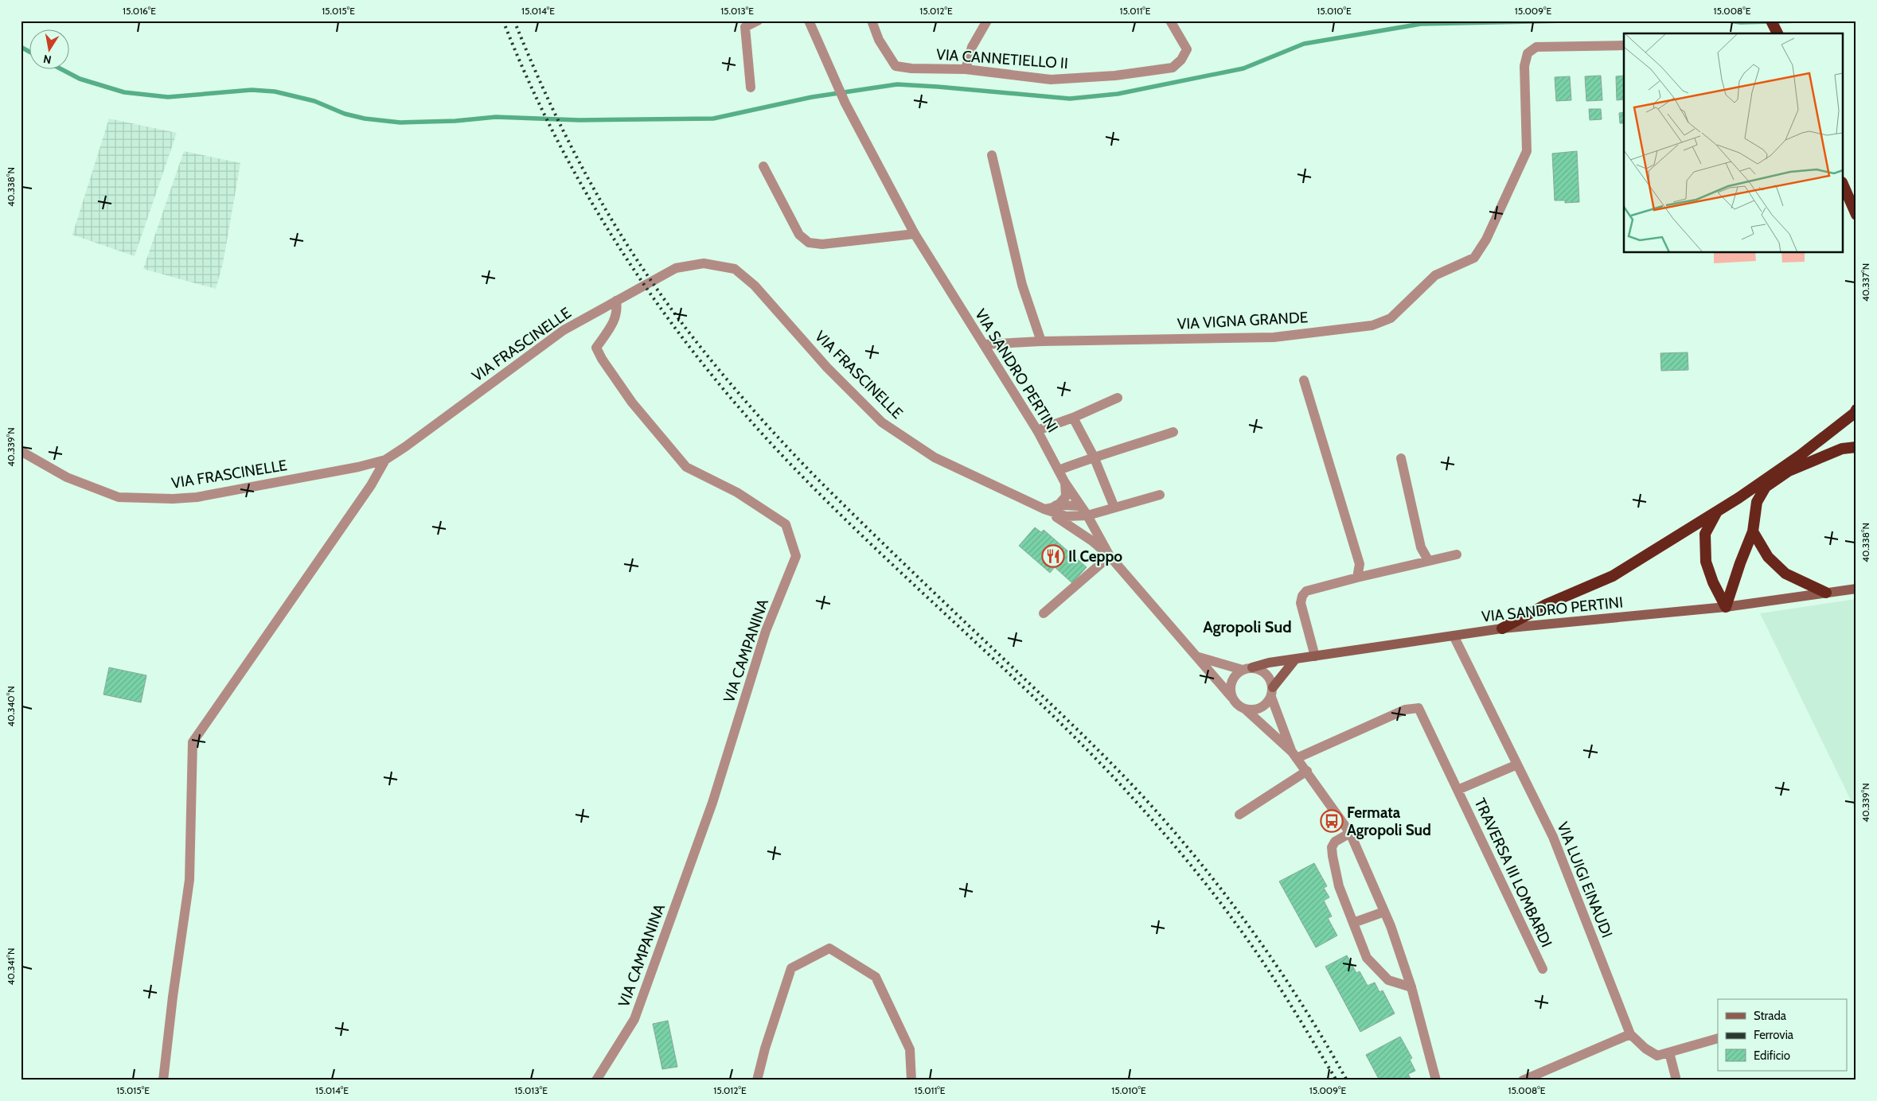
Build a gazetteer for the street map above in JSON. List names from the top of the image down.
{
  "streets": {
    "main road": ["VIA SANDRO PERTINI"],
    "street": [
      "VIA CANNETIELLO II",
      "VIA VIGNA GRANDE",
      "VIA FRASCINELLE",
      "VIA CAMPANINA",
      "TRAVERSA III LOMBARDI",
      "VIA LUIGI EINAUDI"
    ]
  },
  "crossings": [
    ["VIA VIGNA GRANDE", "VIA SANDRO PERTINI"],
    ["VIA FRASCINELLE", "VIA SANDRO PERTINI"],
    ["VIA FRASCINELLE", "VIA CAMPANINA"],
    ["VIA SANDRO PERTINI", "VIA LUIGI EINAUDI"],
    ["TRAVERSA III LOMBARDI", "VIA LUIGI EINAUDI"]
  ],
  "districts": ["Agropoli Sud"],
  "places": {
    "restaurant": ["Il Ceppo"],
    "bus stop": ["Fermata Agropoli Sud"]
  },
  "legend": ["Strada", "Ferrovia", "Edificio"],
  "north": "bottom",
  "coordinates": [
    "15.016°E",
    "15.015°E",
    "15.014°E",
    "15.013°E",
    "15.012°E",
    "15.011°E",
    "15.010°E",
    "15.009°E",
    "15.008°E",
    "40.338°N",
    "40.337°N",
    "40.339°N",
    "40.340°N",
    "40.341°N"
  ]
}
